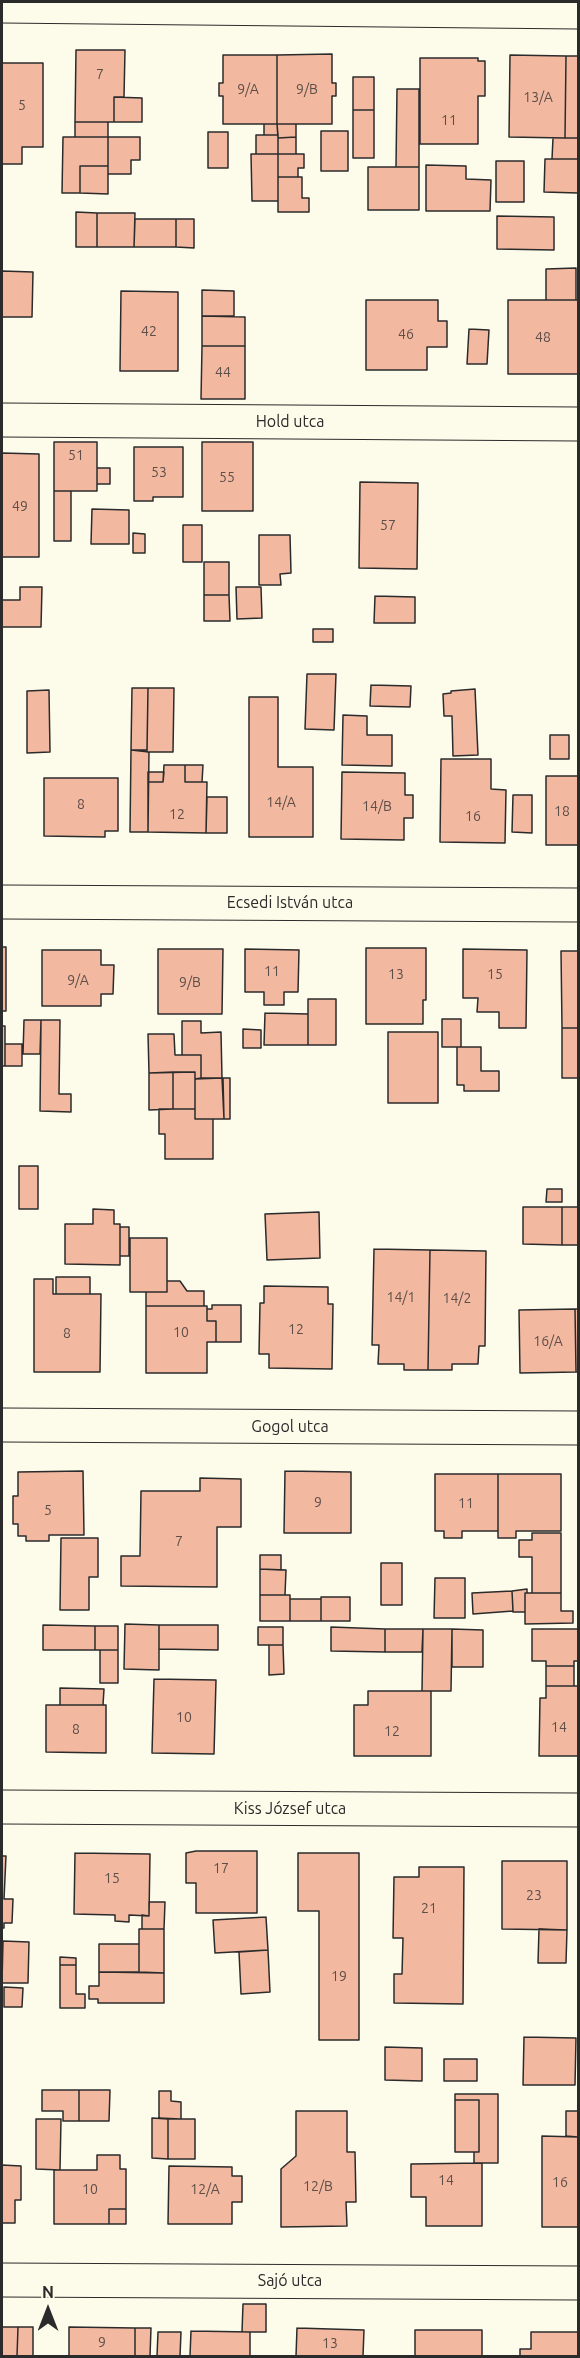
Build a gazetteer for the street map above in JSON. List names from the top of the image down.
{
  "streets": {
    "street": [
      "Hold utca",
      "Ecsedi István utca",
      "Gogol utca",
      "Kiss József utca",
      "Sajó utca"
    ]
  },
  "house_numbers": [
    "7",
    "9/A",
    "9/B",
    "13/A",
    "5",
    "11",
    "42",
    "46",
    "48",
    "44",
    "51",
    "53",
    "55",
    "49",
    "57",
    "14/A",
    "8",
    "14/B",
    "18",
    "12",
    "16",
    "11",
    "13",
    "15",
    "9/A",
    "9/B",
    "14/1",
    "14/2",
    "12",
    "10",
    "8",
    "16/A",
    "9",
    "11",
    "5",
    "7",
    "10",
    "14",
    "8",
    "12",
    "17",
    "15",
    "23",
    "21",
    "19",
    "14",
    "16",
    "12/B",
    "10",
    "12/A",
    "9",
    "13"
  ],
  "north": "top"
}
